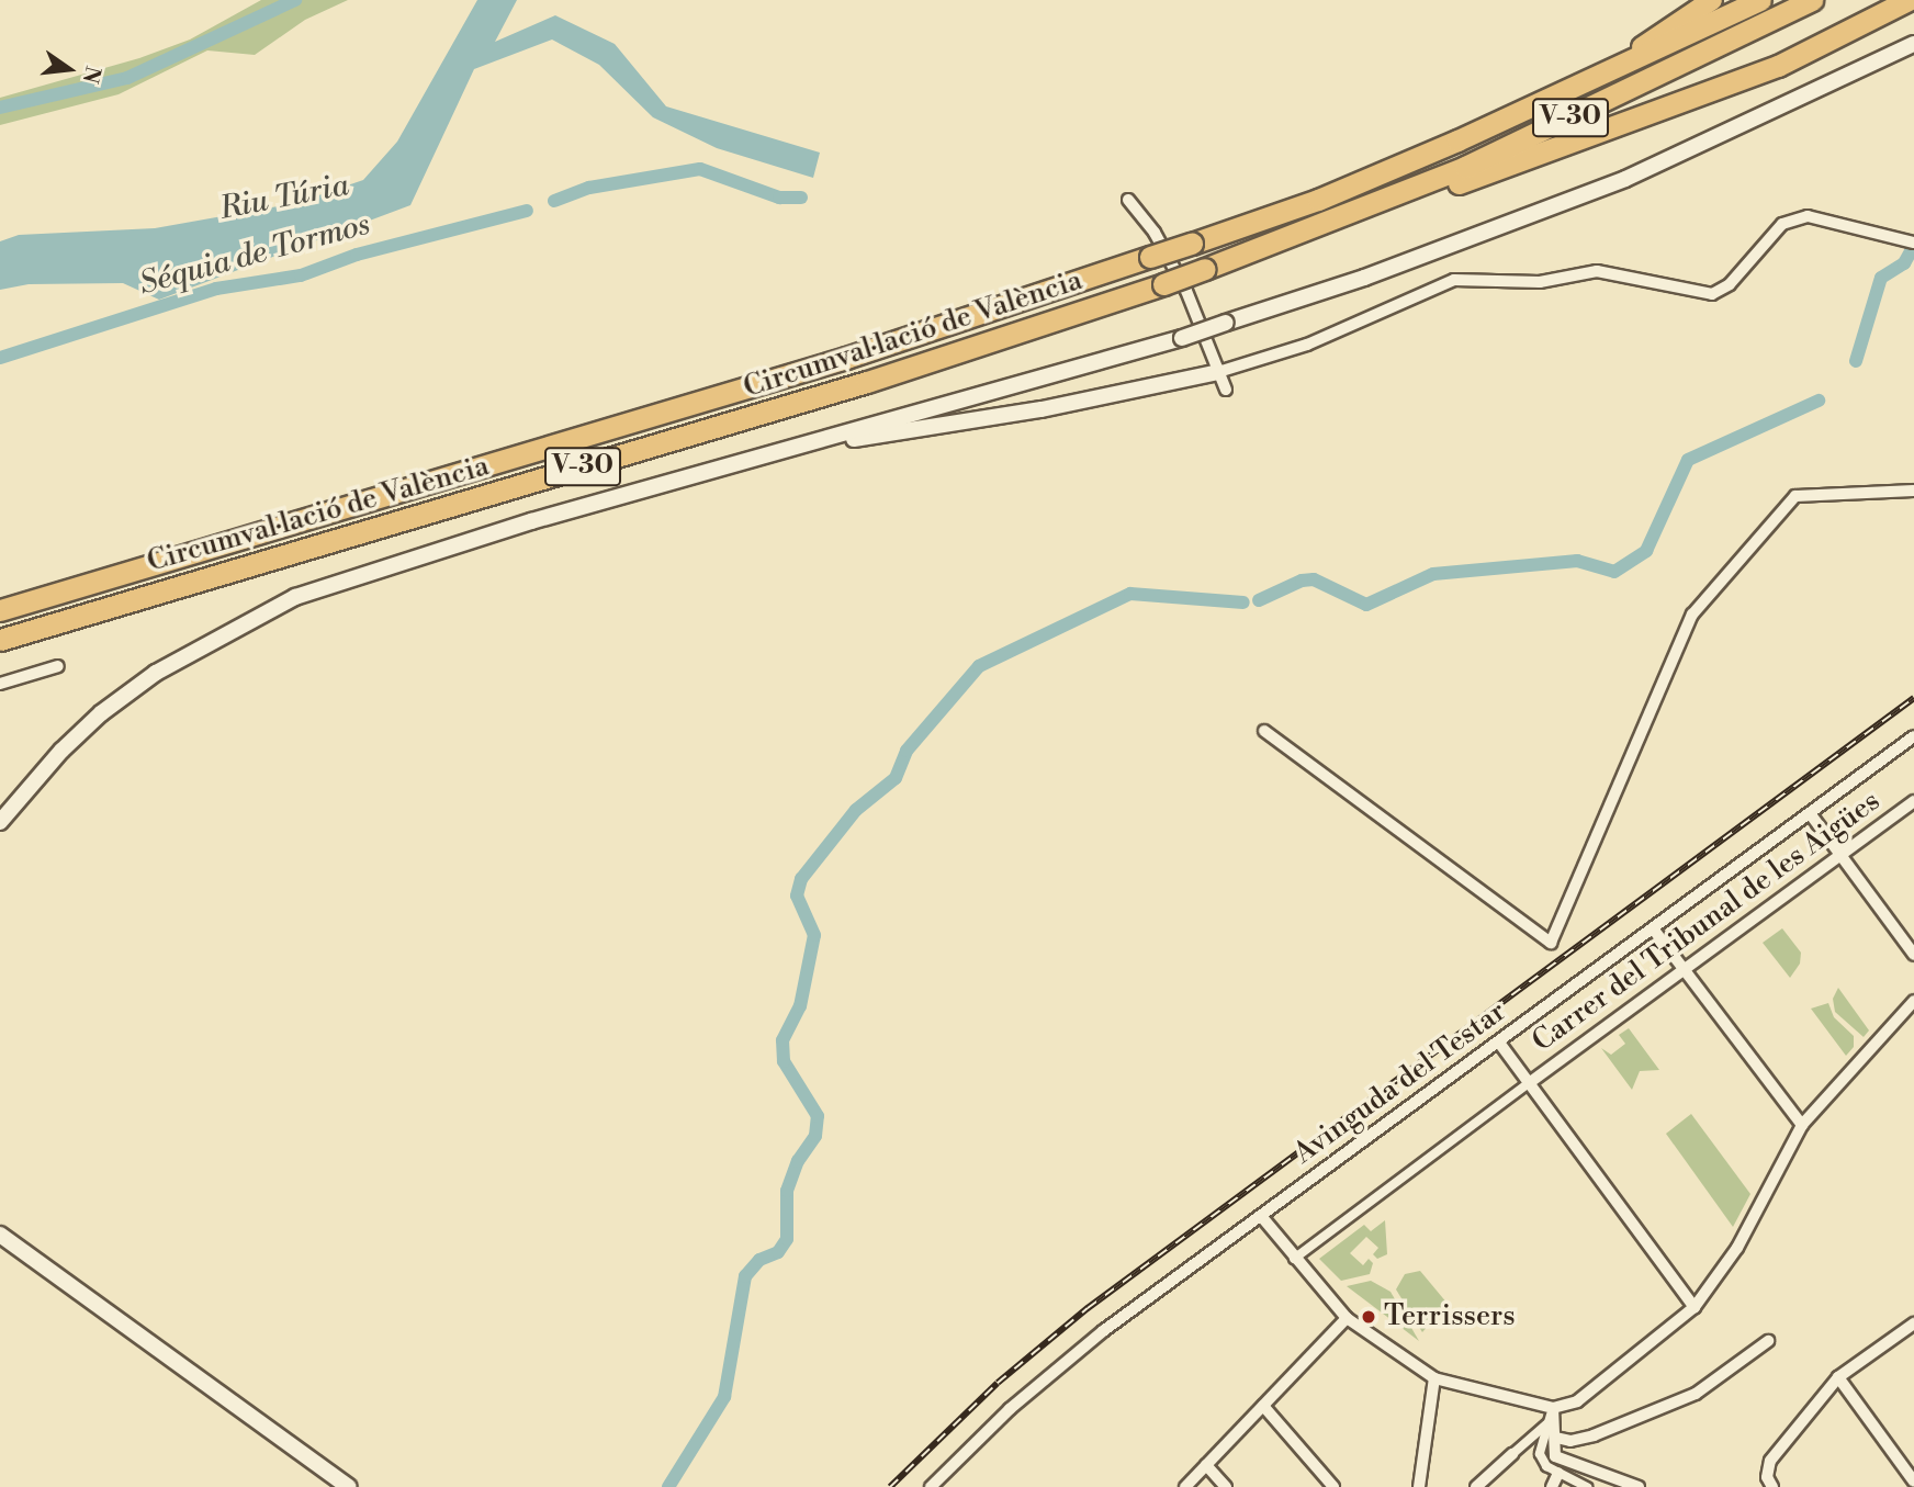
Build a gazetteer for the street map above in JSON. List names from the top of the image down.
{
  "streets": {
    "highway": ["V-30", "Circumval·lació de València"],
    "street": ["Carrer del Tribunal de les Aigües", "Avinguda del Testar"]
  },
  "water": ["Riu Túria", "Séquia de Tormos"],
  "places": ["Terrissers"],
  "north": "right"
}
